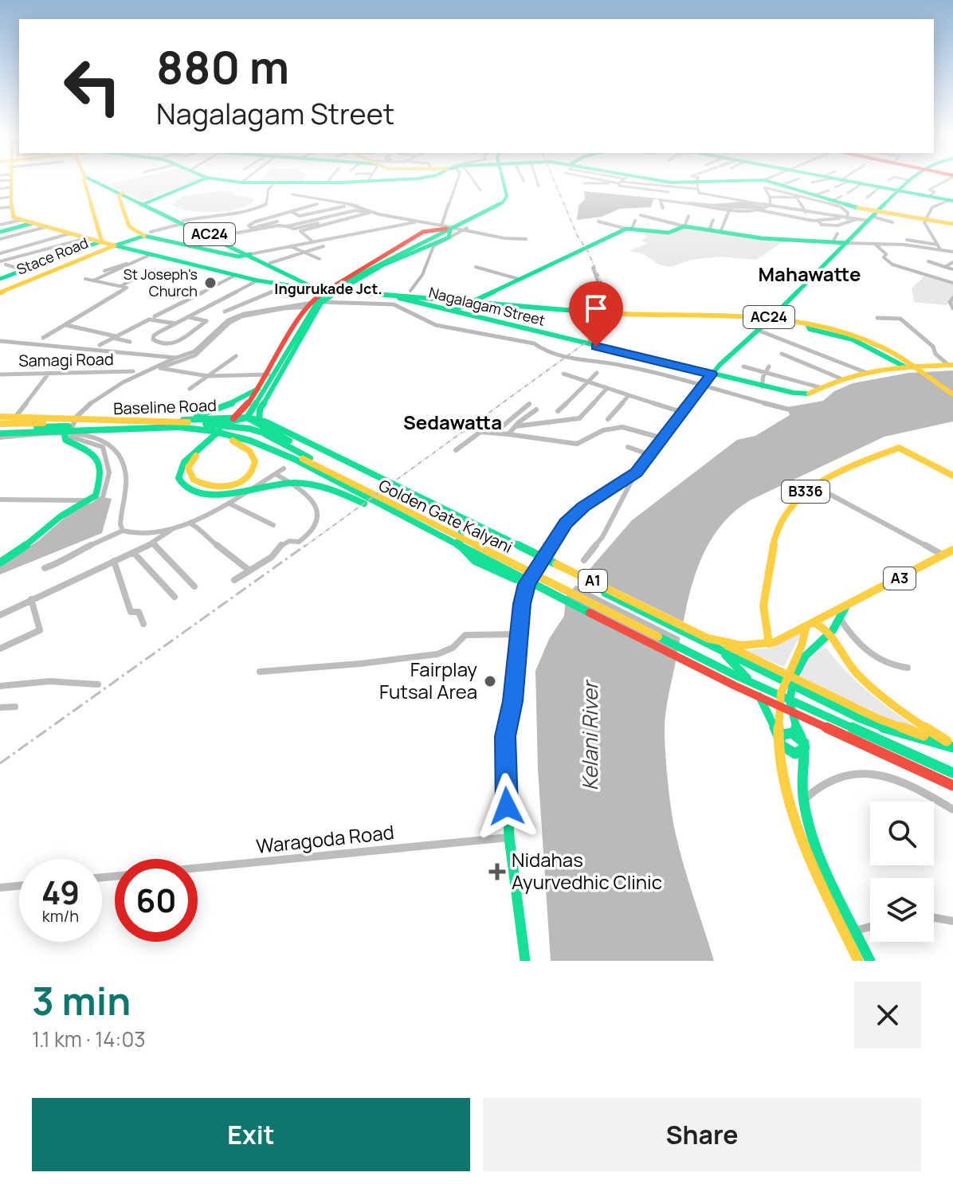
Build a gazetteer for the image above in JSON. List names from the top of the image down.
{
  "streets": {
    "main road": [
      "AC24",
      "Stace Road",
      "Nagalagam Street",
      "Baseline Road",
      "B336",
      "Golden Gate Kalyani",
      "A3",
      "A1"
    ],
    "street": ["Samagi Road", "Waragoda Road"]
  },
  "crossings": [
    ["AC24", "Nagalagam Street"],
    ["Baseline Road", "A1"],
    ["B336", "A1"],
    ["A3", "A1"]
  ],
  "districts": ["Mahawatte", "Ingurukade Jct.", "Sedawatta"],
  "water": ["Kelani River"],
  "places": {
    "other": ["St Joseph's Church", "Fairplay Futsal Area"],
    "health": ["Nidahas Ayurvedhic Clinic"]
  },
  "page": {
    "turn": ["880 m", "Nagalagam Street"],
    "speed": "49 km/h",
    "limit": "60",
    "heading": ["3 min", "1.1 km · 14:03"],
    "buttons": ["Exit", "Share"]
  }
}
